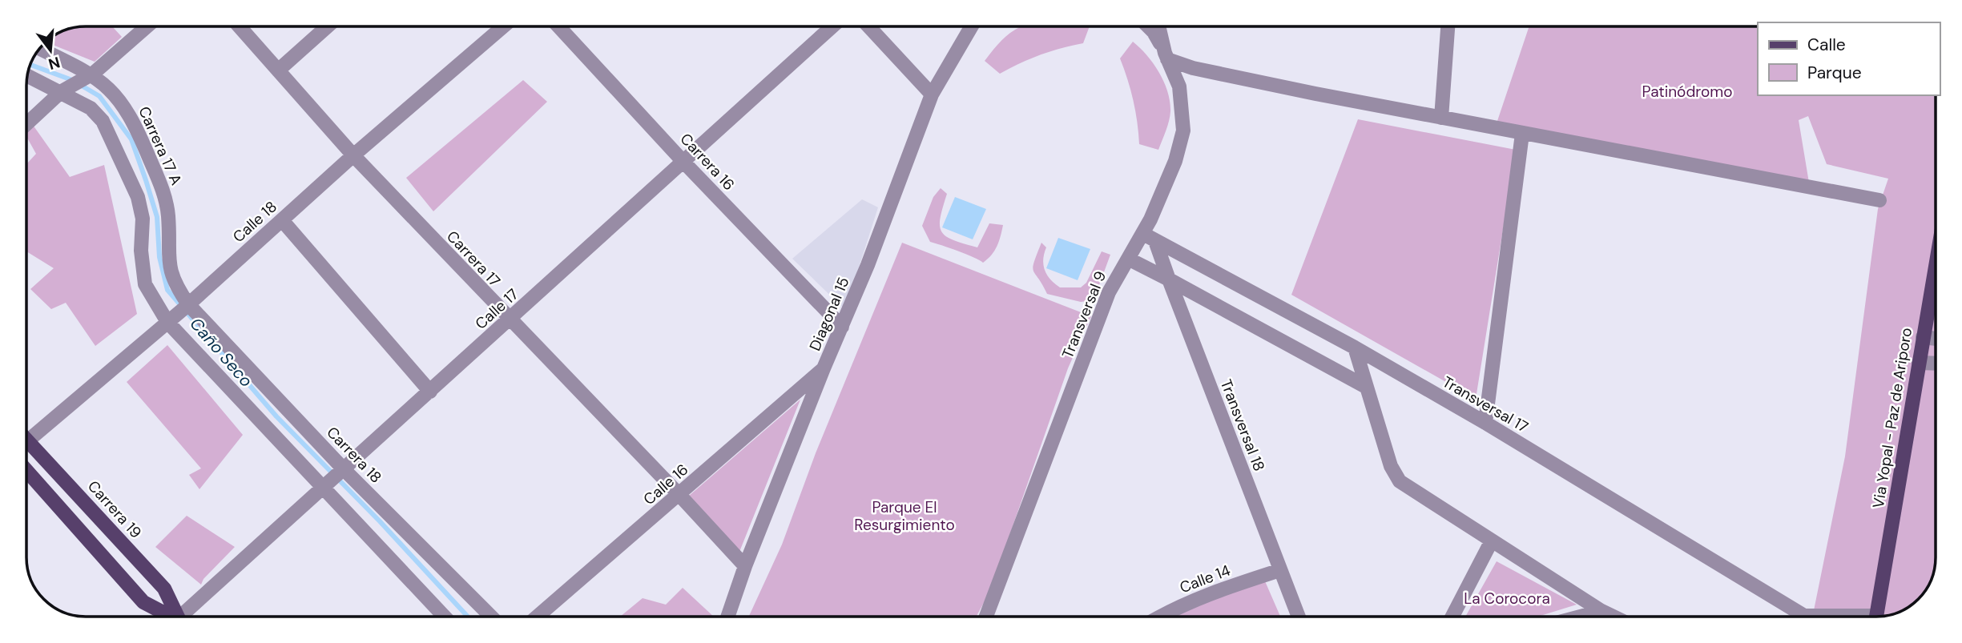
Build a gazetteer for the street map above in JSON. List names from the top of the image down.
{
  "streets": {
    "main road": ["Via Yopal - Paz de Ariporo", "Carrera 19"],
    "street": [
      "Carrera 17 A",
      "Carrera 16",
      "Calle 18",
      "Carrera 17",
      "Calle 17",
      "Diagonal 15",
      "Transversal 9",
      "Transversal 17",
      "Transversal 18",
      "Carrera 18",
      "Calle 16",
      "Calle 14"
    ]
  },
  "crossings": [
    ["Carrera 17 A", "Calle 18"],
    ["Carrera 17 A", "Carrera 18"],
    ["Carrera 16", "Calle 17"],
    ["Carrera 16", "Diagonal 15"],
    ["Calle 18", "Carrera 17"],
    ["Calle 18", "Carrera 18"],
    ["Calle 18", "Carrera 19"],
    ["Carrera 17", "Calle 17"],
    ["Carrera 17", "Diagonal 15"],
    ["Carrera 17", "Calle 16"],
    ["Calle 17", "Carrera 18"],
    ["Diagonal 15", "Calle 16"],
    ["Transversal 9", "Transversal 17"],
    ["Transversal 9", "Transversal 18"],
    ["Transversal 17", "Transversal 18"],
    ["Transversal 18", "Calle 14"]
  ],
  "water": ["Caño Seco"],
  "parks": ["Patinódromo", "Parque El Resurgimiento", "La Corocora"],
  "legend": ["Calle", "Parque"],
  "north": "bottom"
}
